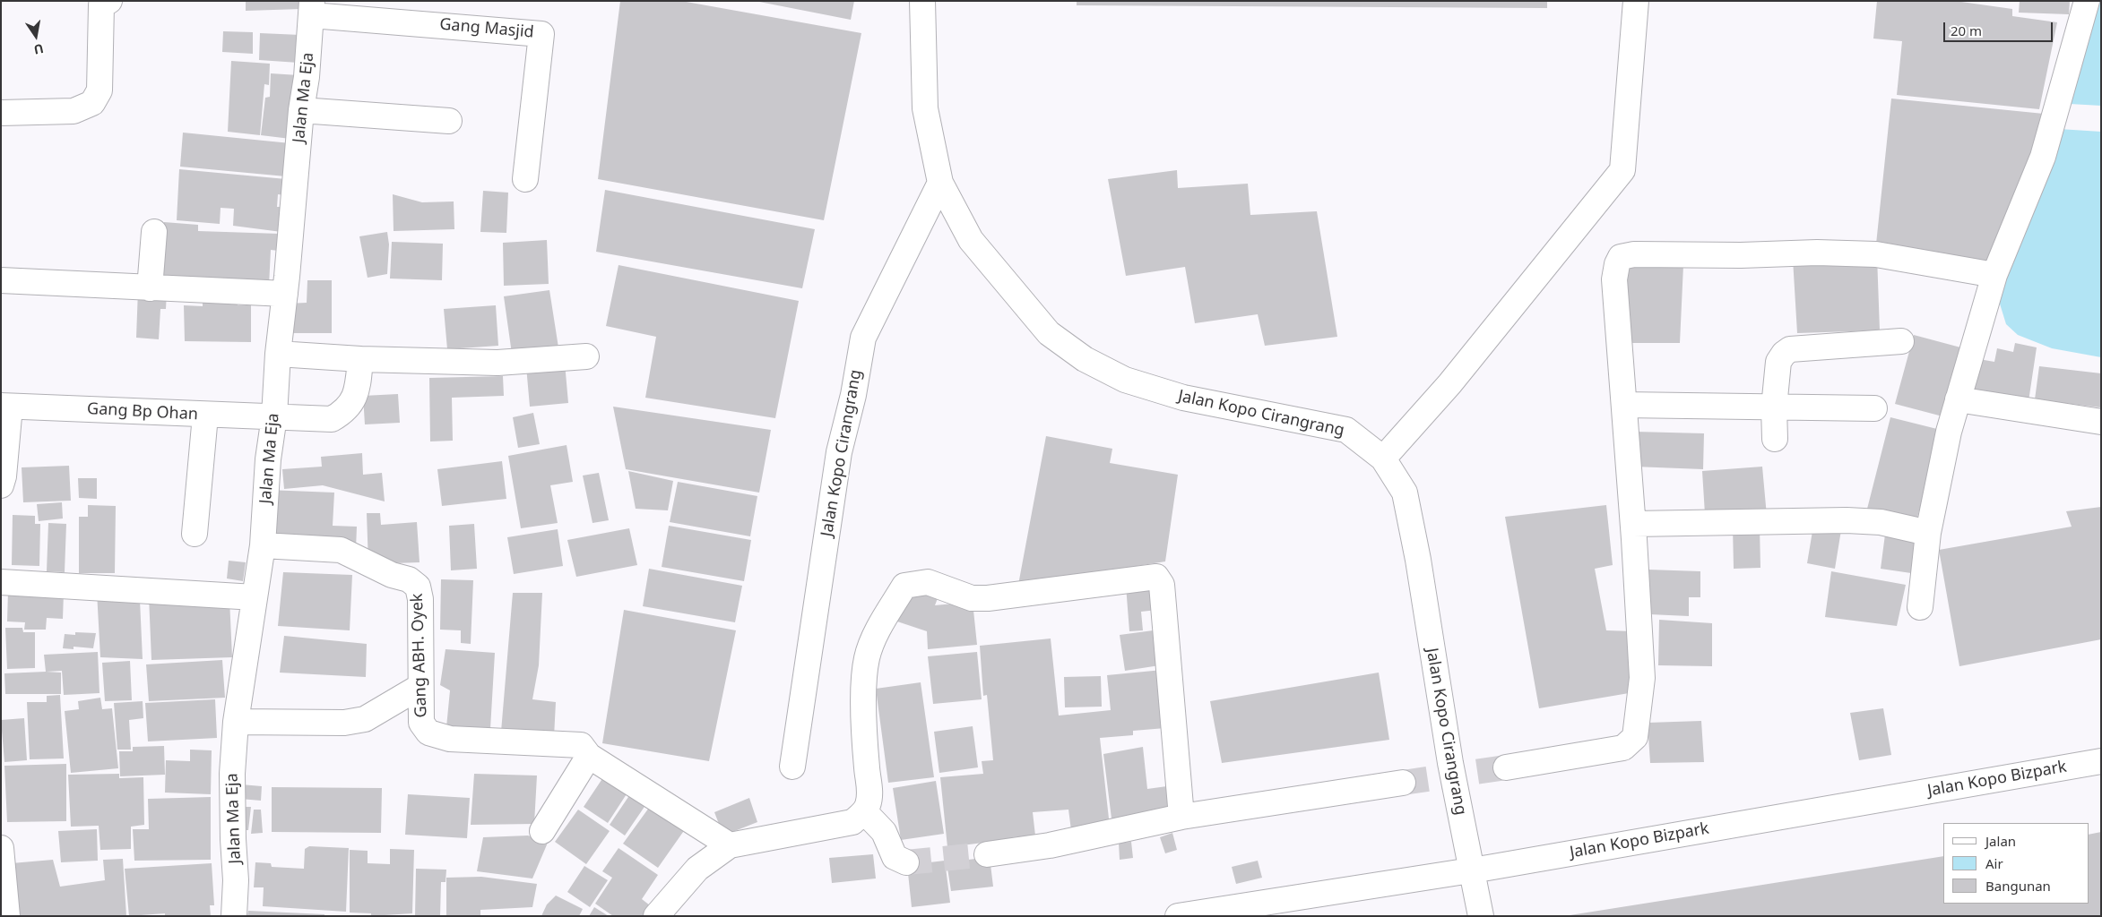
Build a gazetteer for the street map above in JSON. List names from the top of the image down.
{
  "streets": {
    "street": [
      "Gang Masjid",
      "Jalan Ma Eja",
      "Gang Bp Ohan",
      "Jalan Kopo Cirangrang",
      "Gang ABH. Oyek",
      "Jalan Kopo Bizpark"
    ]
  },
  "crossings": [
    ["Gang Masjid", "Jalan Ma Eja"],
    ["Jalan Ma Eja", "Gang Bp Ohan"],
    ["Jalan Ma Eja", "Gang ABH. Oyek"],
    ["Jalan Kopo Cirangrang", "Jalan Kopo Bizpark"]
  ],
  "legend": ["Jalan", "Air", "Bangunan"],
  "scale_bar": "20 m",
  "north": "bottom"
}
